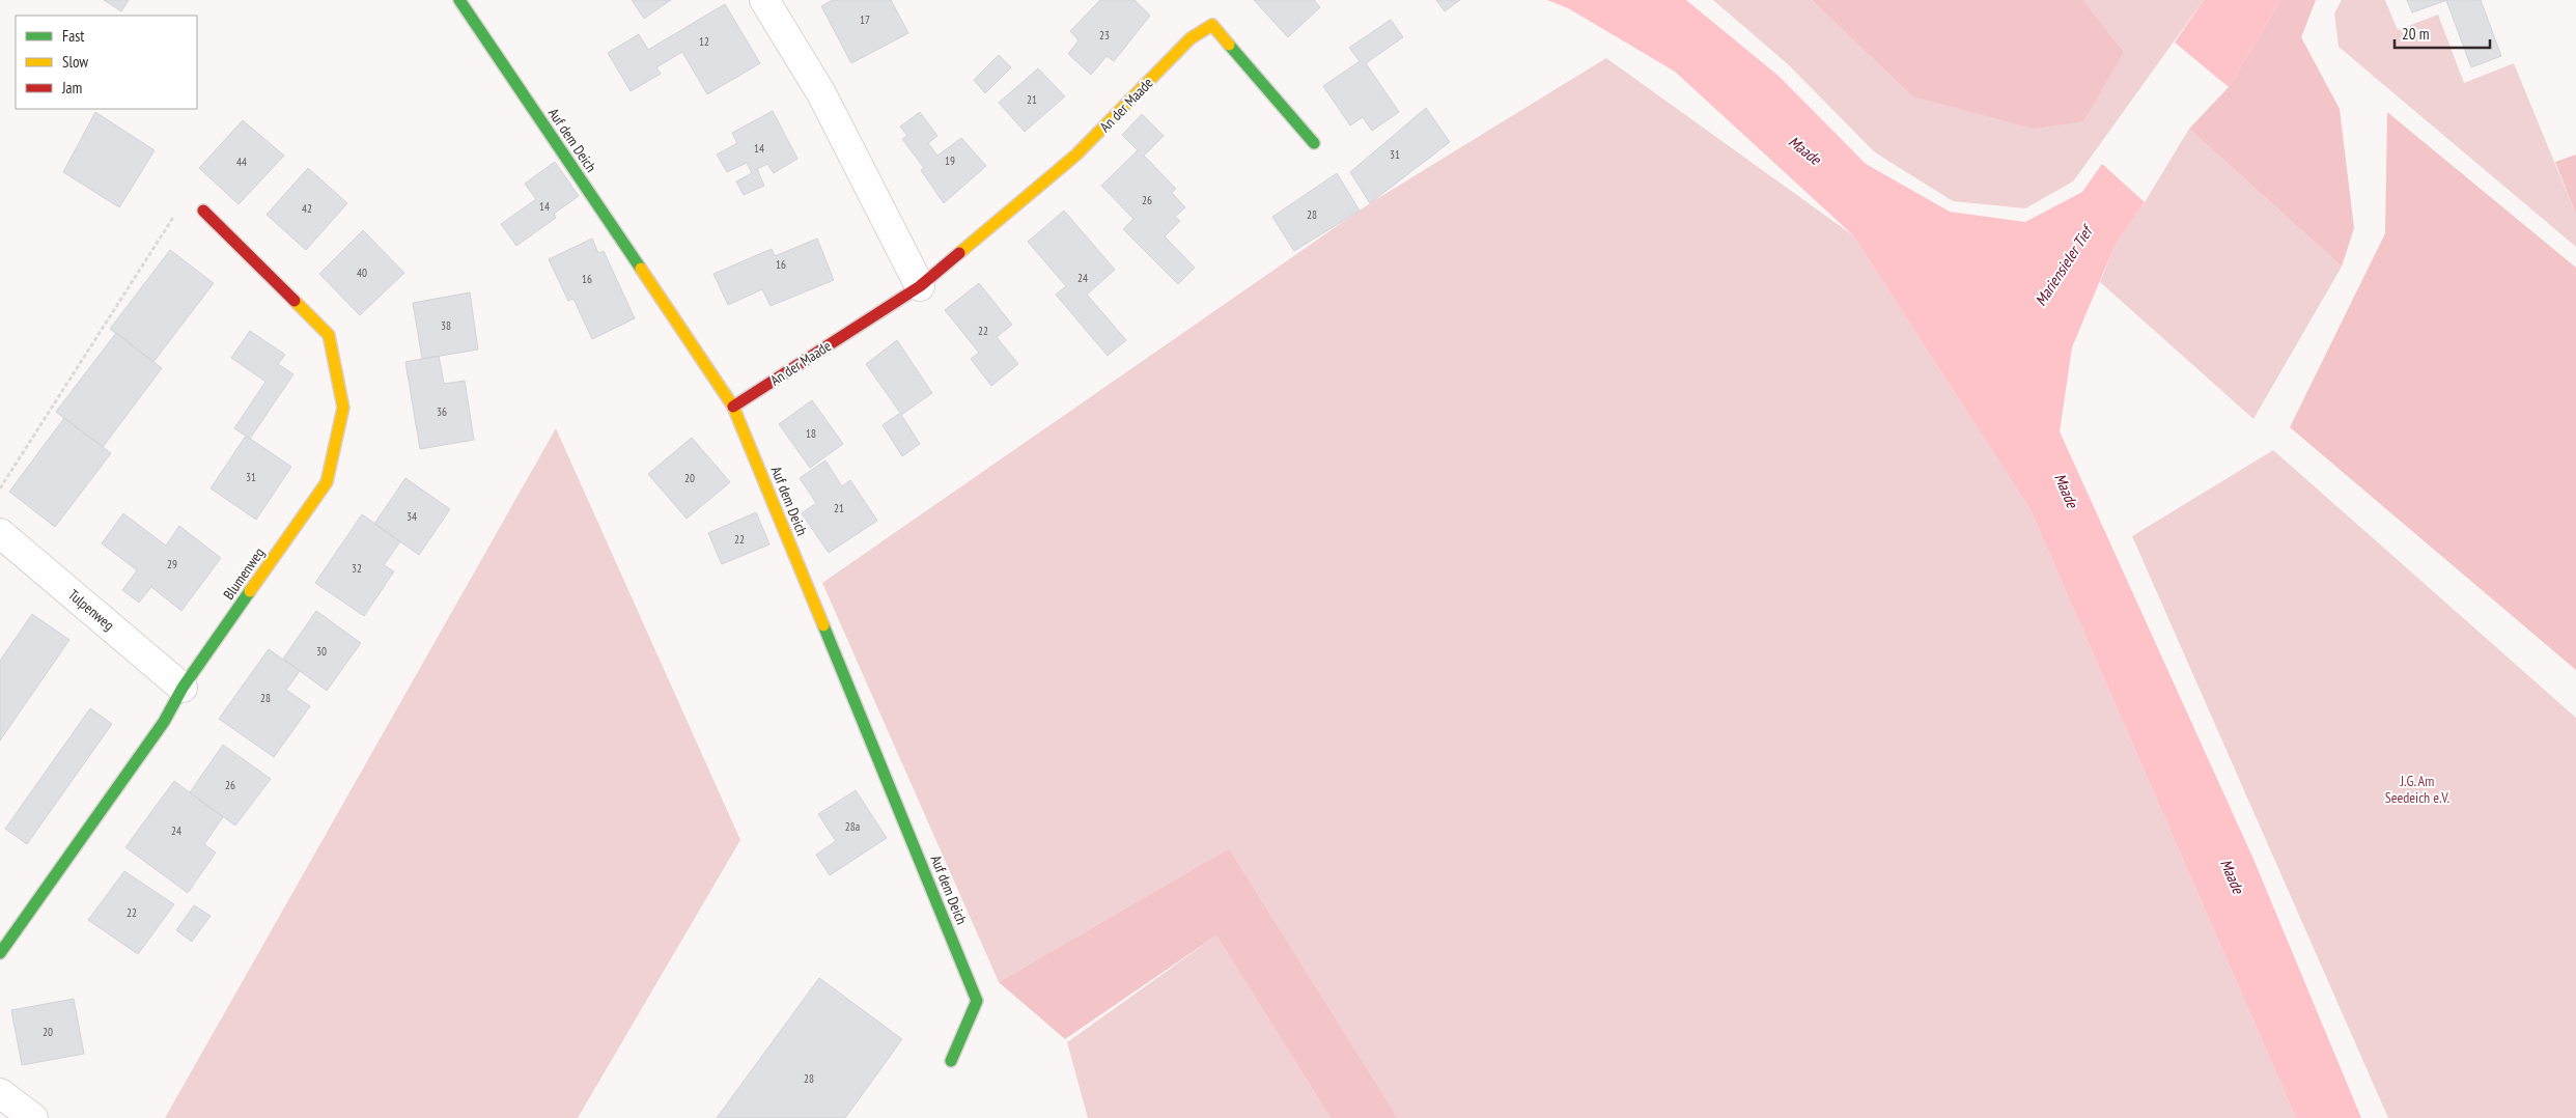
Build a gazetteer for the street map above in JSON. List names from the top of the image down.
{
  "streets": {
    "street": [
      "An der Maade",
      "Auf dem Deich",
      "Blumenweg",
      "Tulpenweg"
    ]
  },
  "crossings": [
    ["An der Maade", "Auf dem Deich"],
    ["Blumenweg", "Tulpenweg"]
  ],
  "water": ["Maade", "Mariensieler Tief"],
  "parks": ["J.G. Am Seedeich e.V."],
  "house_numbers": [
    "17",
    "23",
    "12",
    "21",
    "14",
    "31",
    "19",
    "44",
    "26",
    "14",
    "42",
    "28",
    "16",
    "40",
    "24",
    "16",
    "38",
    "22",
    "36",
    "18",
    "31",
    "20",
    "21",
    "34",
    "22",
    "29",
    "32",
    "30",
    "28",
    "26",
    "28a",
    "24",
    "22",
    "20",
    "28"
  ],
  "legend": ["Fast", "Slow", "Jam"],
  "scale_bar": "20 m"
}
